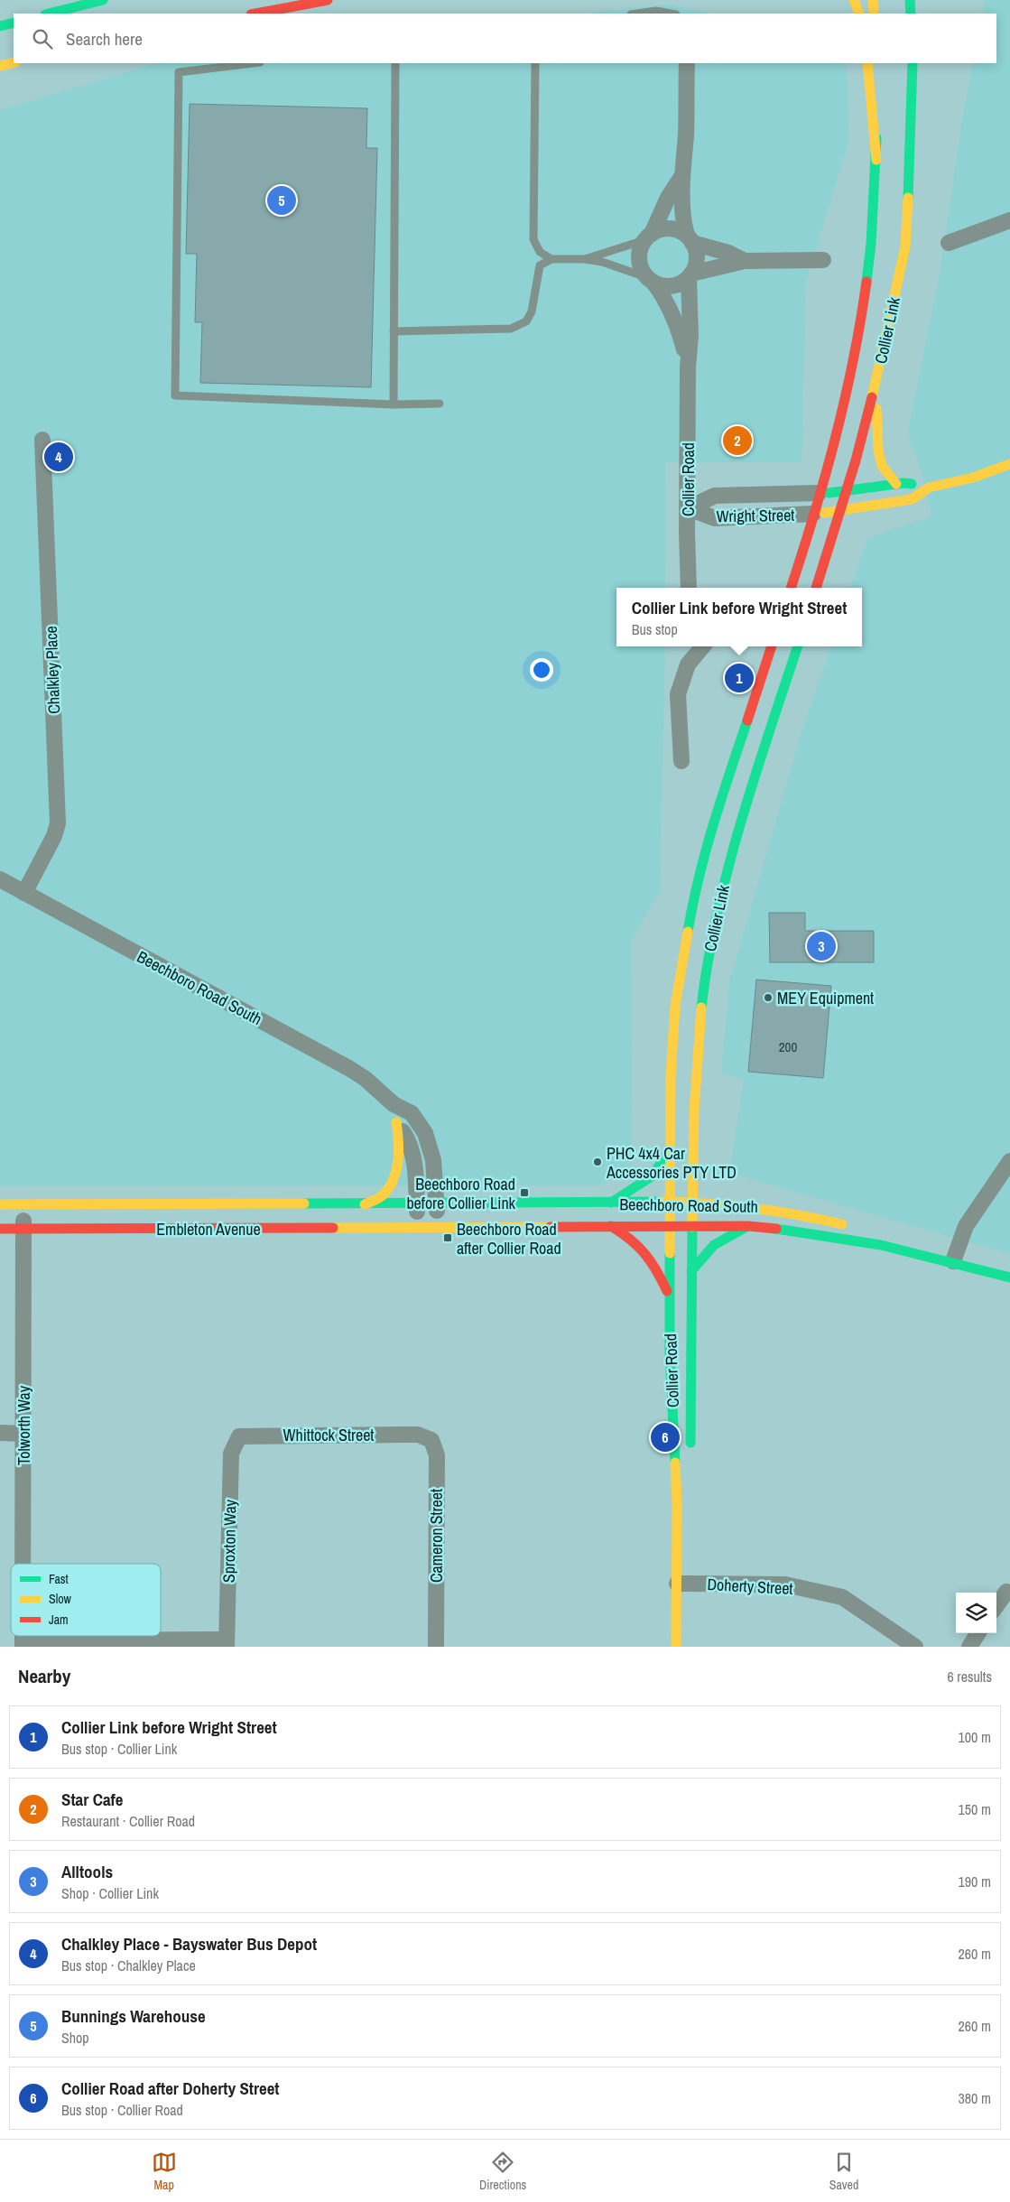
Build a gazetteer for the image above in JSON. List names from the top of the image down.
{
  "streets": {
    "main road": [
      "Collier Link",
      "Collier Road",
      "Wright Street",
      "Beechboro Road South",
      "Embleton Avenue"
    ],
    "street": [
      "Chalkley Place",
      "Tolworth Way",
      "Whittock Street",
      "Cameron Street",
      "Sproxton Way",
      "Doherty Street"
    ]
  },
  "crossings": [
    ["Collier Link", "Collier Road"],
    ["Collier Link", "Wright Street"],
    ["Collier Link", "Beechboro Road South"],
    ["Collier Road", "Wright Street"],
    ["Collier Road", "Beechboro Road South"],
    ["Collier Road", "Doherty Street"],
    ["Chalkley Place", "Beechboro Road South"],
    ["Beechboro Road South", "Embleton Avenue"],
    ["Embleton Avenue", "Tolworth Way"],
    ["Whittock Street", "Cameron Street"],
    ["Whittock Street", "Sproxton Way"]
  ],
  "places": {
    "other": ["MEY Equipment", "PHC 4x4 Car Accessories PTY LTD"],
    "transit": ["Beechboro Road before Collier Link", "Beechboro Road after Collier Road"]
  },
  "house_numbers": ["200"],
  "legend": ["Fast", "Slow", "Jam"],
  "page": {
    "search": "Search here",
    "pins": [
      "5",
      "2",
      "4",
      "1",
      "3",
      "6"
    ],
    "popup": ["Collier Link before Wright Street", "Bus stop"],
    "heading": ["Nearby", "6 results"],
    "list": [
      {
        "mark": "1",
        "name": "Collier Link before Wright Street",
        "note": "Bus stop · Collier Link",
        "value": "100 m"
      },
      {
        "mark": "2",
        "name": "Star Cafe",
        "note": "Restaurant · Collier Road",
        "value": "150 m"
      },
      {
        "mark": "3",
        "name": "Alltools",
        "note": "Shop · Collier Link",
        "value": "190 m"
      },
      {
        "mark": "4",
        "name": "Chalkley Place - Bayswater Bus Depot",
        "note": "Bus stop · Chalkley Place",
        "value": "260 m"
      },
      {
        "mark": "5",
        "name": "Bunnings Warehouse",
        "note": "Shop",
        "value": "260 m"
      },
      {
        "mark": "6",
        "name": "Collier Road after Doherty Street",
        "note": "Bus stop · Collier Road",
        "value": "380 m"
      }
    ],
    "nav": ["Map", "Directions", "Saved"]
  }
}
